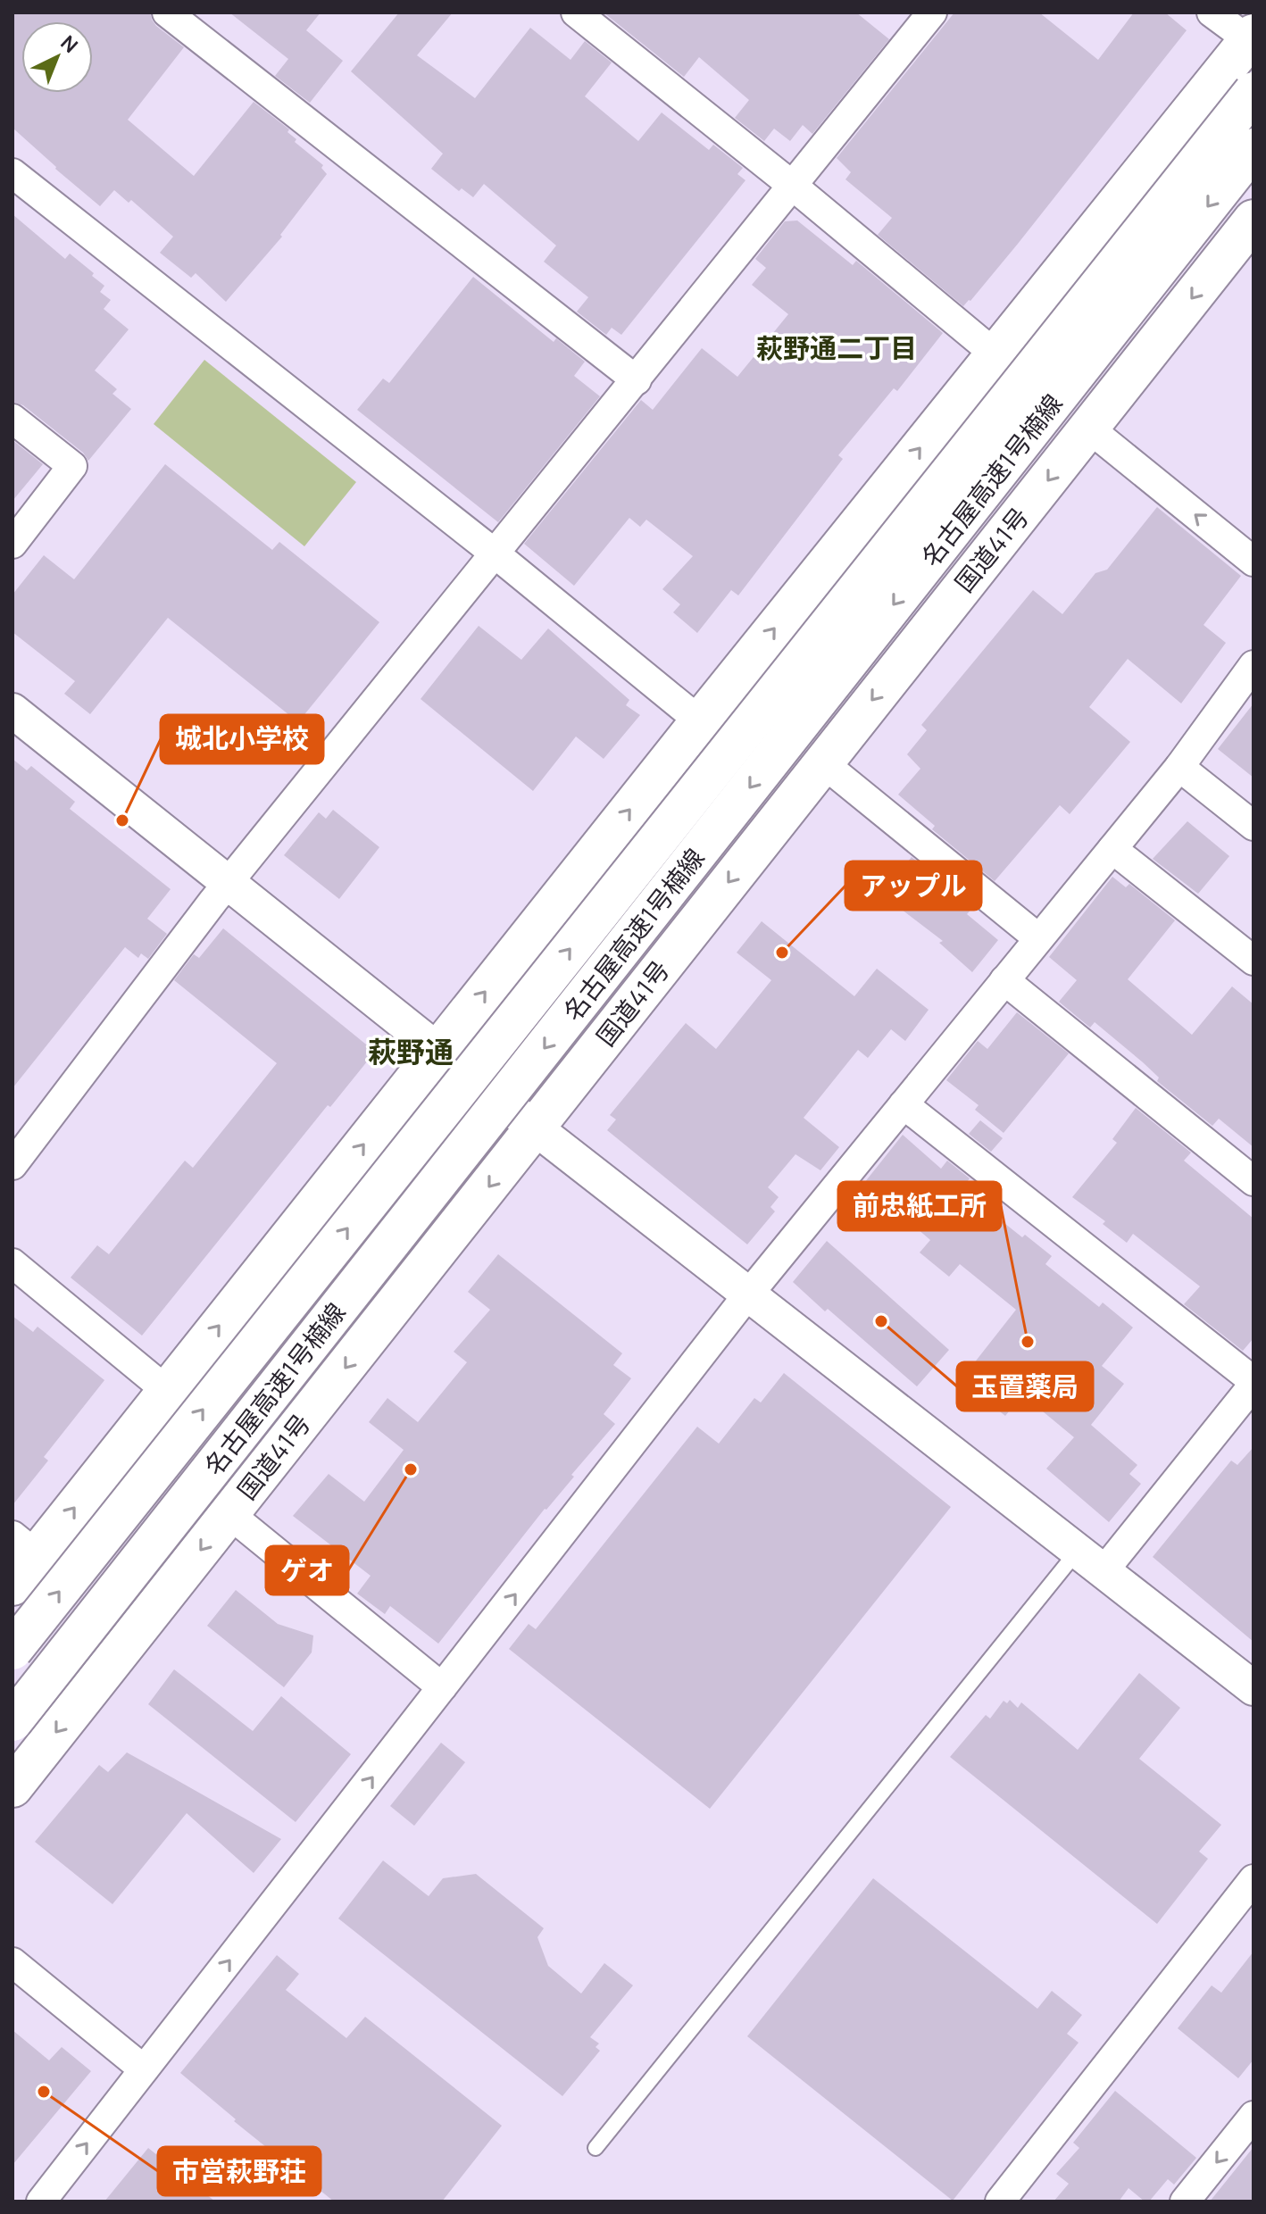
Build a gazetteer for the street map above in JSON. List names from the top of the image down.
{
  "streets": {
    "highway": ["名古屋高速1号楠線", "国道41号"]
  },
  "districts": ["萩野通二丁目", "萩野通"],
  "places": [
    "城北小学校",
    "アップル",
    "玉置薬局",
    "前忠紙工所",
    "ゲオ",
    "市営萩野荘"
  ],
  "north": "top right"
}
